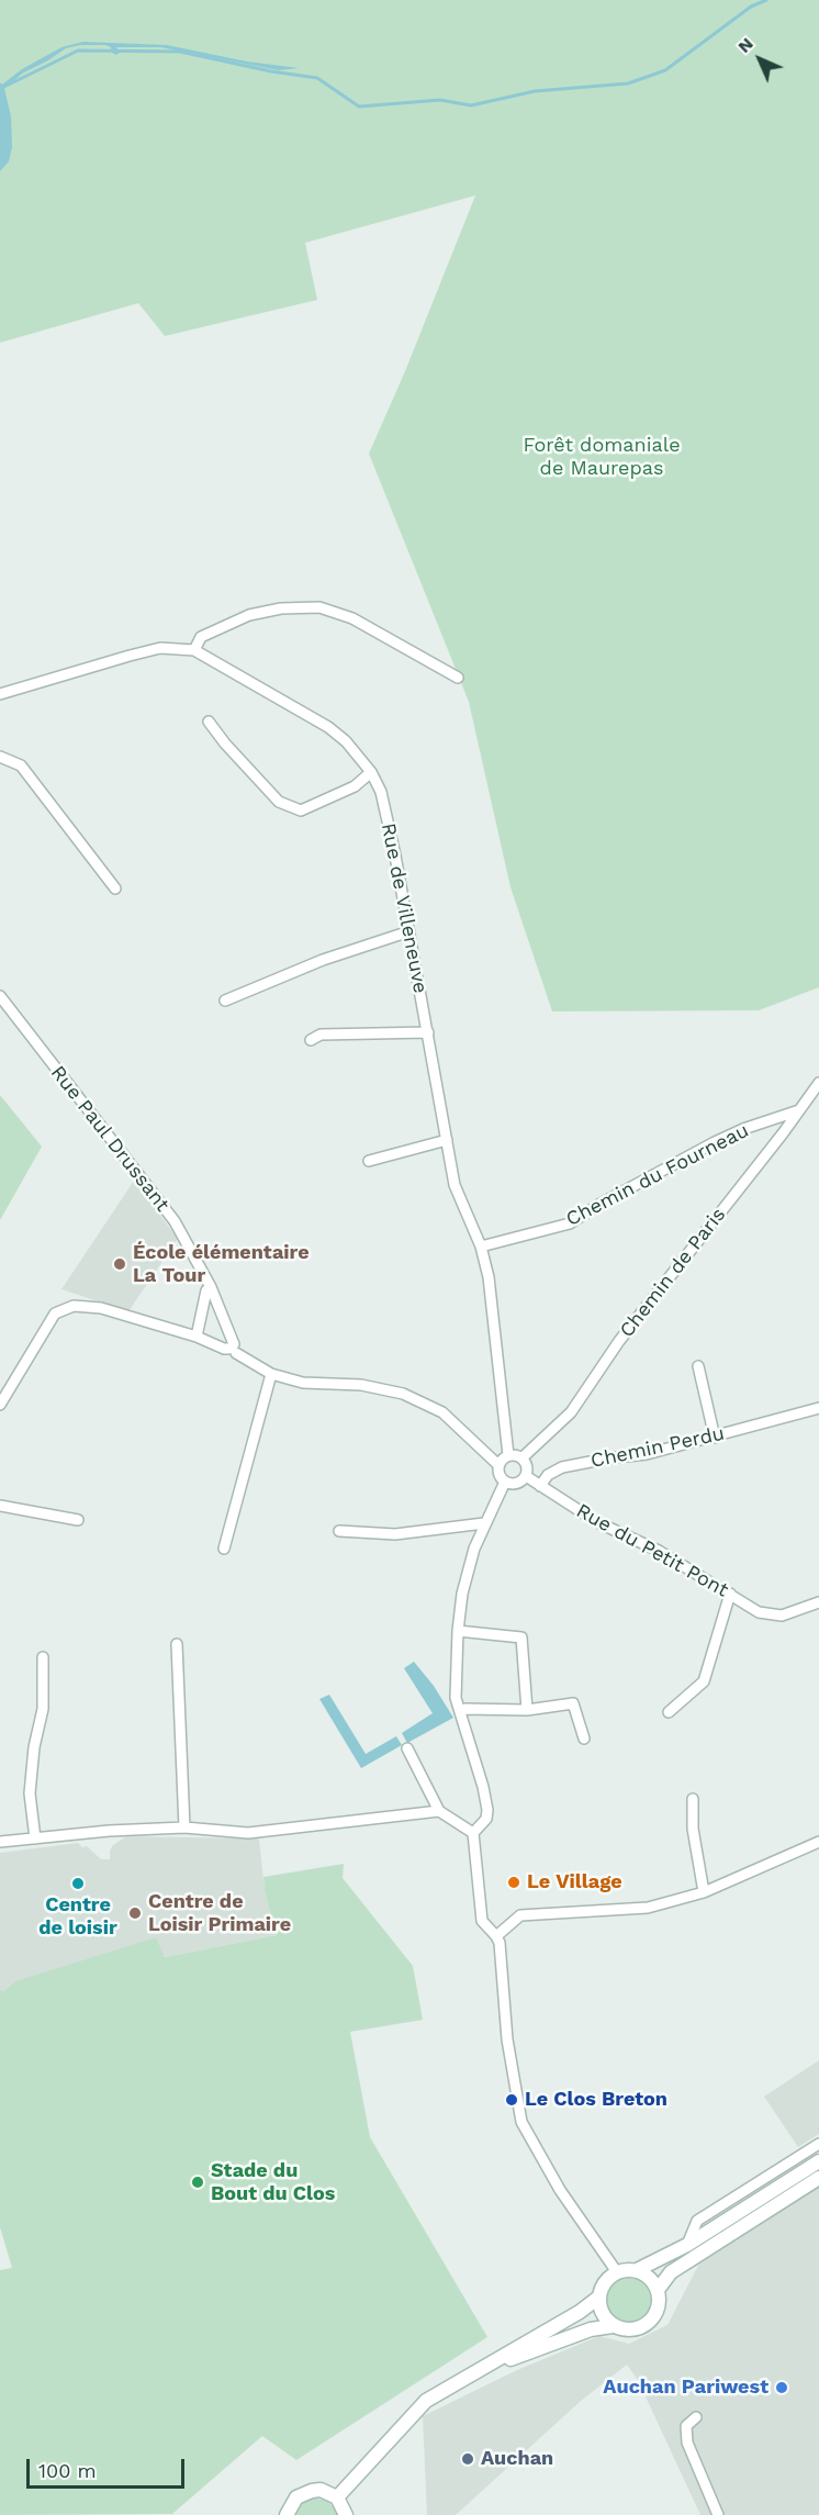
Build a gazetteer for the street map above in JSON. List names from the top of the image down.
{
  "streets": {
    "street": [
      "Rue de Villeneuve",
      "Rue Paul Drussant",
      "Chemin du Fourneau",
      "Chemin de Paris",
      "Chemin Perdu",
      "Rue du Petit Pont"
    ]
  },
  "crossings": [
    ["Rue de Villeneuve", "Chemin du Fourneau"],
    ["Rue de Villeneuve", "Chemin de Paris"],
    ["Rue de Villeneuve", "Rue du Petit Pont"],
    ["Chemin du Fourneau", "Chemin de Paris"],
    ["Chemin de Paris", "Rue du Petit Pont"],
    ["Chemin Perdu", "Rue du Petit Pont"]
  ],
  "parks": ["Forêt domaniale de Maurepas"],
  "places": [
    "École élémentaire La Tour",
    "Le Village",
    "Centre de loisir",
    "Centre de Loisir Primaire",
    "Le Clos Breton",
    "Stade du Bout du Clos",
    "Auchan Pariwest",
    "Auchan"
  ],
  "scale_bar": "100 m",
  "north": "top left"
}
